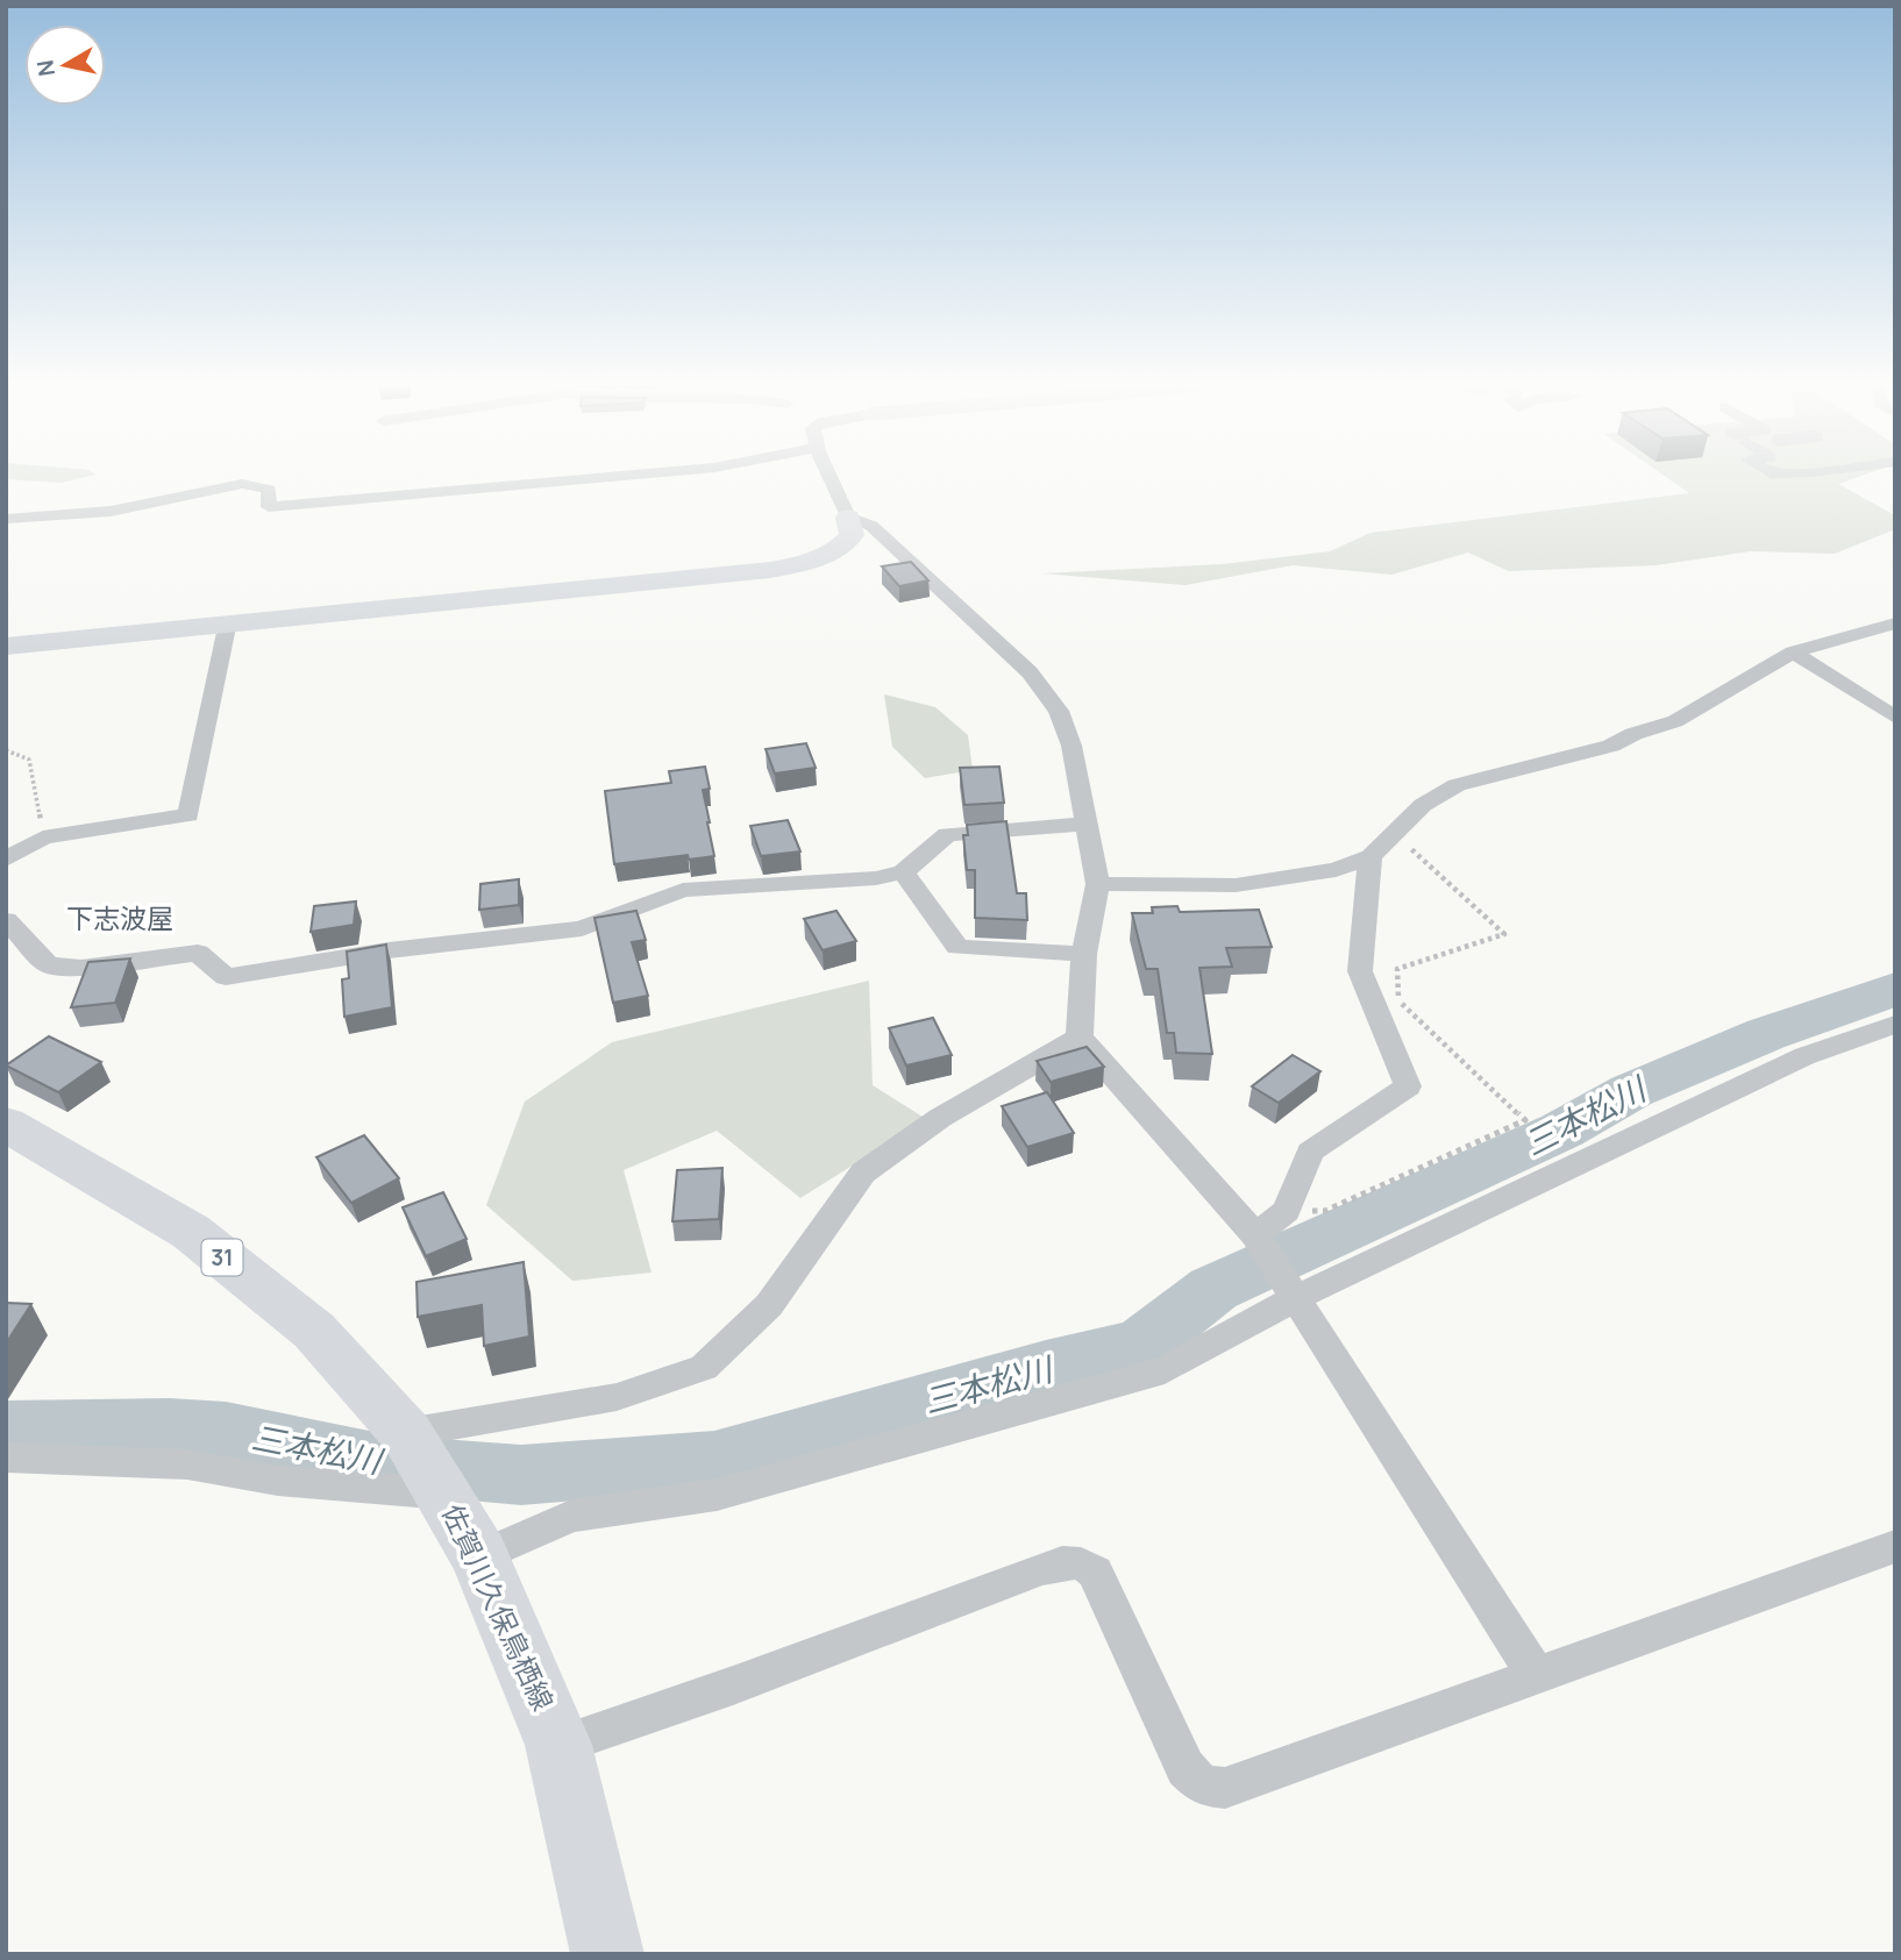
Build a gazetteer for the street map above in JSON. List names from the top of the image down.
{
  "streets": {
    "main road": ["31", "佐賀川久保鳥栖線"]
  },
  "districts": ["下志波屋"],
  "water": ["三本松川"],
  "north": "left"
}
